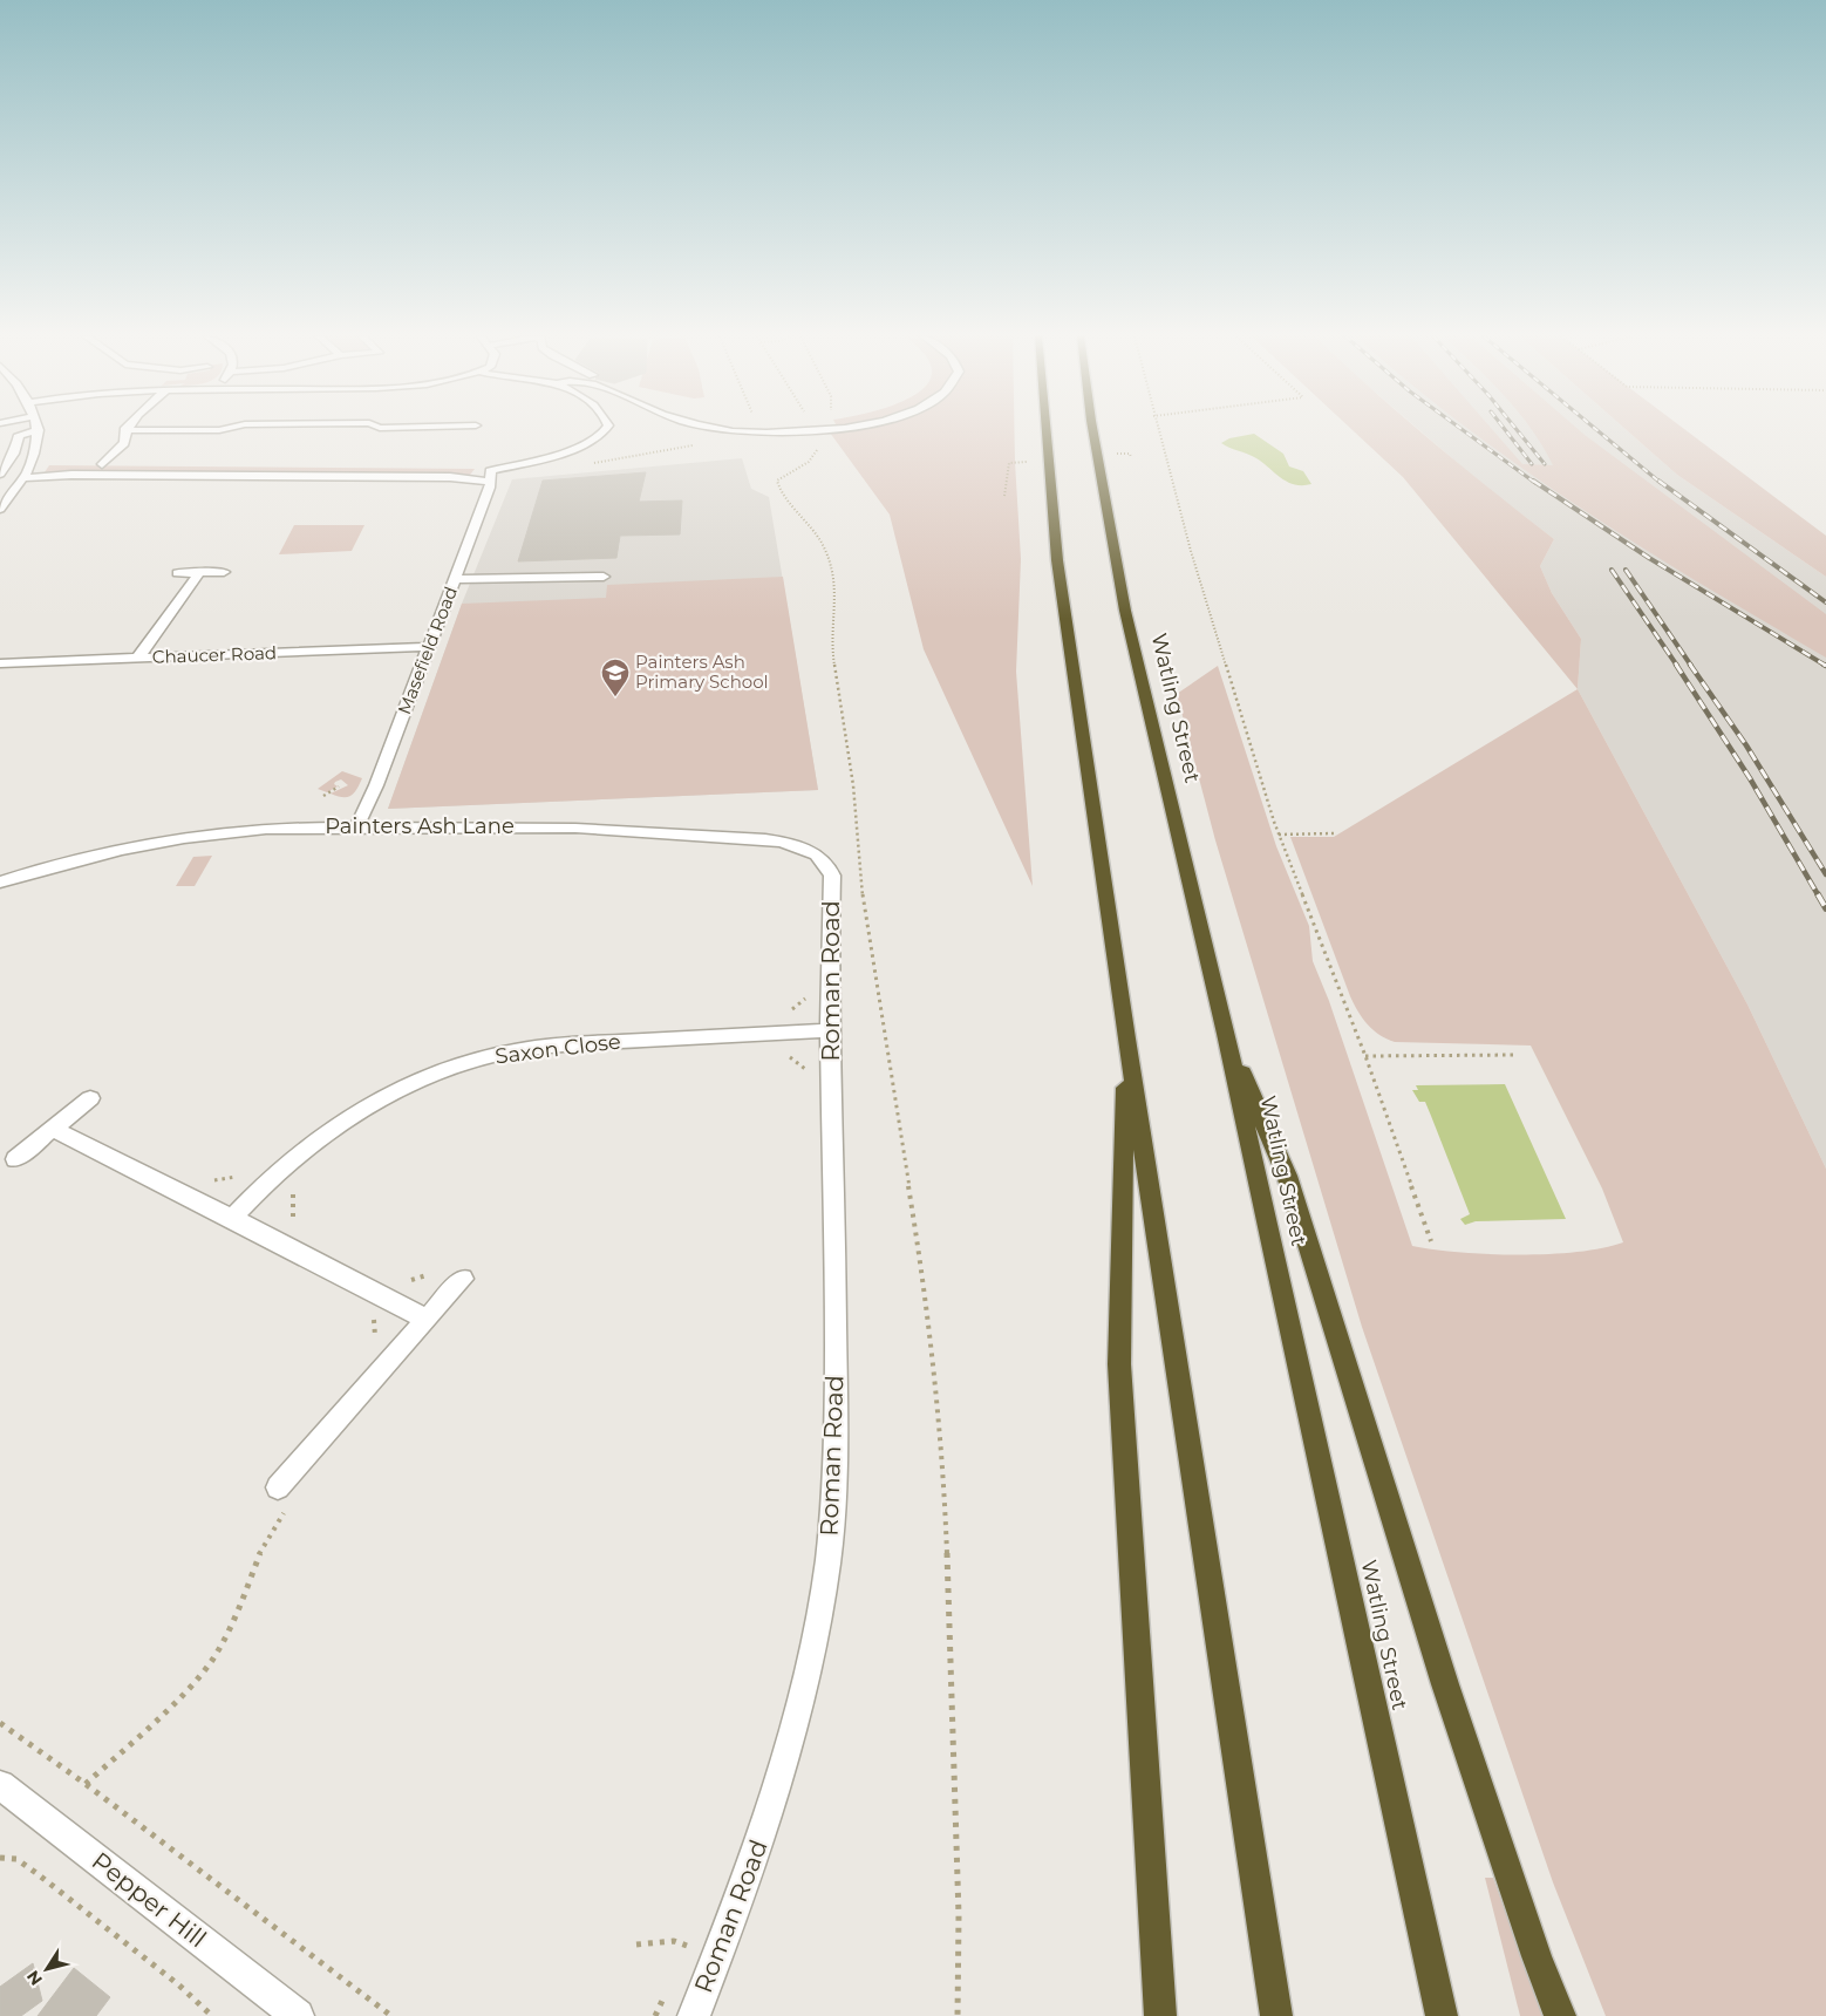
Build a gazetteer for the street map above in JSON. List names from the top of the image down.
{
  "streets": {
    "highway": ["Watling Street"],
    "street": [
      "Masefield Road",
      "Chaucer Road",
      "Painters Ash Lane",
      "Roman Road",
      "Saxon Close",
      "Pepper Hill"
    ]
  },
  "crossings": [
    ["Masefield Road", "Chaucer Road"],
    ["Masefield Road", "Painters Ash Lane"],
    ["Painters Ash Lane", "Roman Road"],
    ["Roman Road", "Saxon Close"]
  ],
  "places": {
    "school or university": ["Painters Ash Primary School"]
  },
  "north": "bottom left"
}
